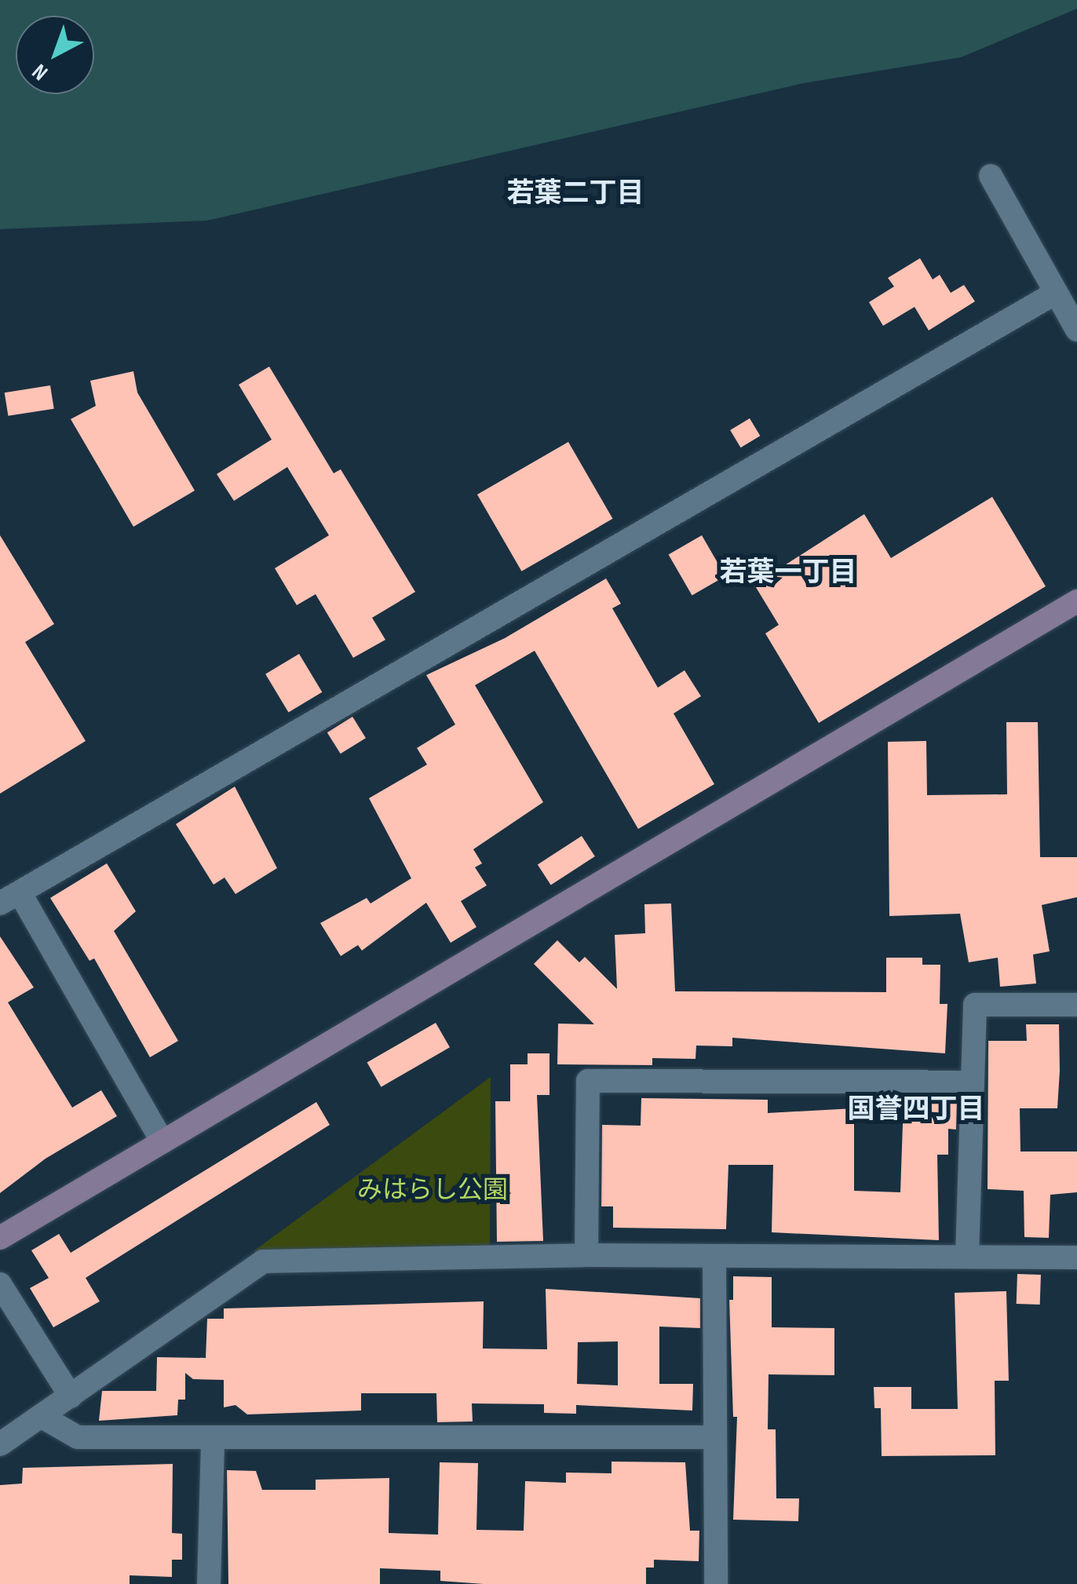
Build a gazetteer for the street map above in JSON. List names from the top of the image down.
{
  "districts": ["若葉二丁目", "若葉一丁目", "国誉四丁目"],
  "parks": ["みはらし公園"],
  "north": "bottom left"
}
